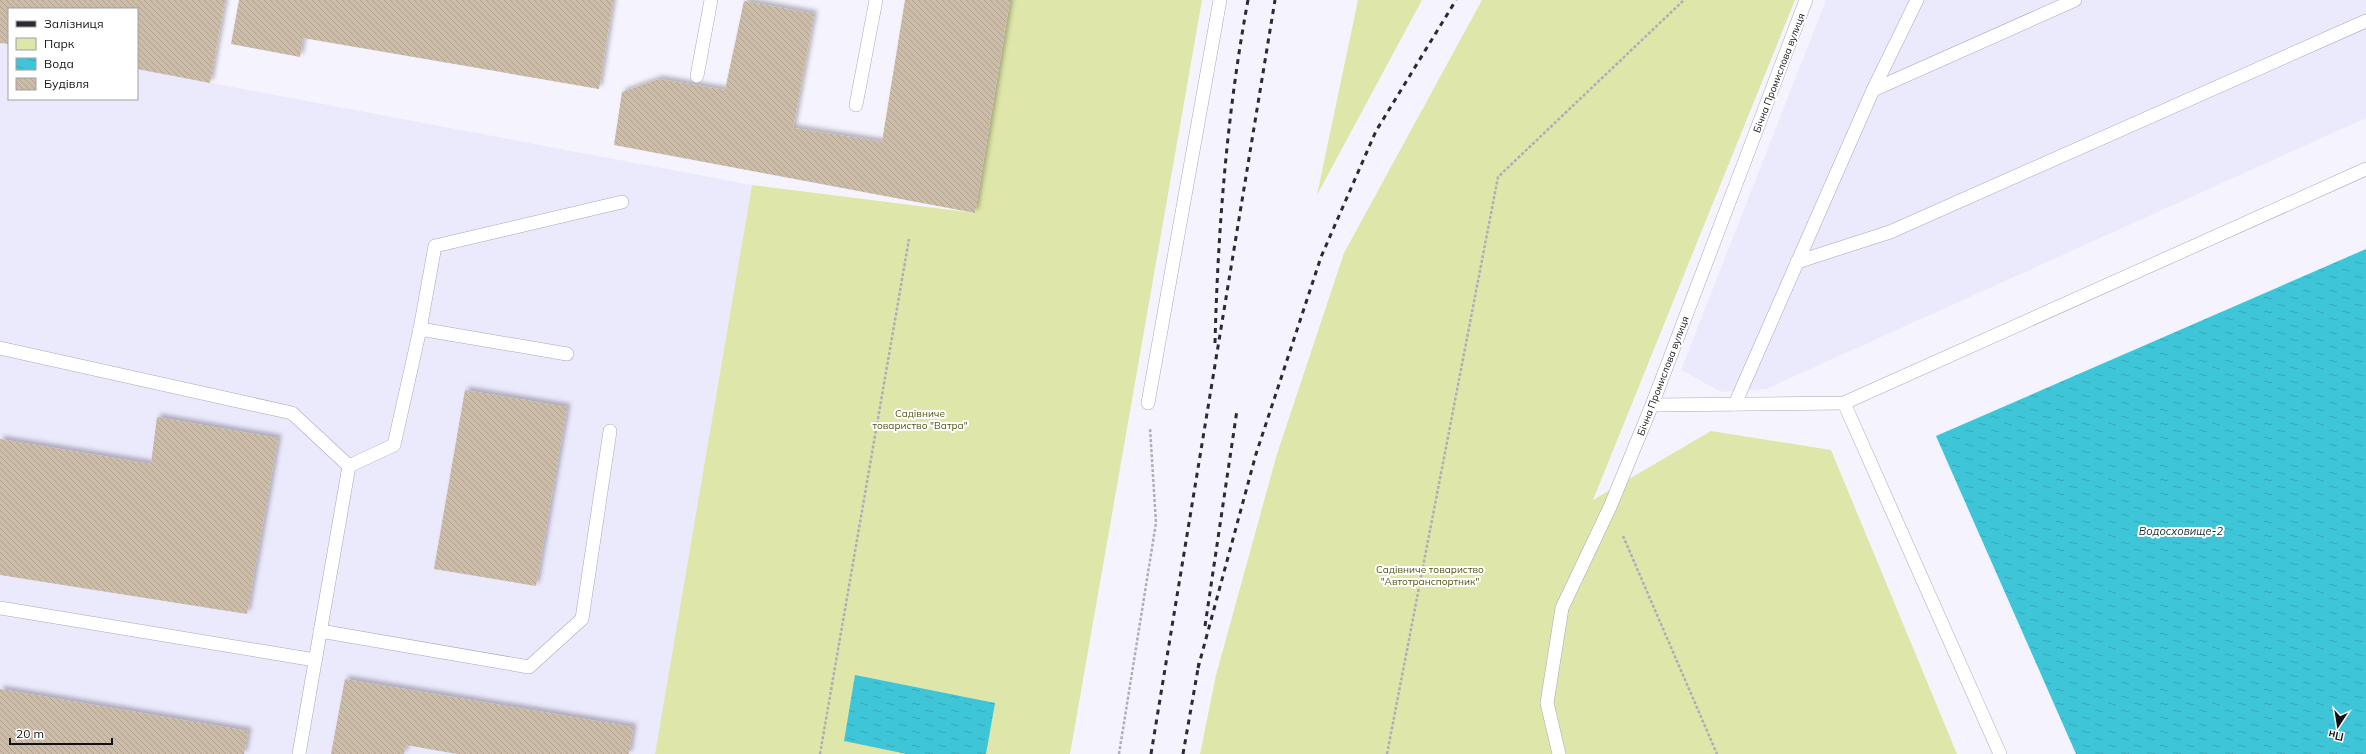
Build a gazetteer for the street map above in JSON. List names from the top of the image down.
{
  "streets": {
    "lane": ["Бічна Промислова вулиця"]
  },
  "water": ["Водосховище-2"],
  "parks": ["Садівниче товариство \"Ватра\"", "Садівниче товариство \"Автотранспортник\""],
  "legend": [
    "Залізниця",
    "Парк",
    "Вода",
    "Будівля"
  ],
  "scale_bar": "20 m",
  "north": "bottom"
}
